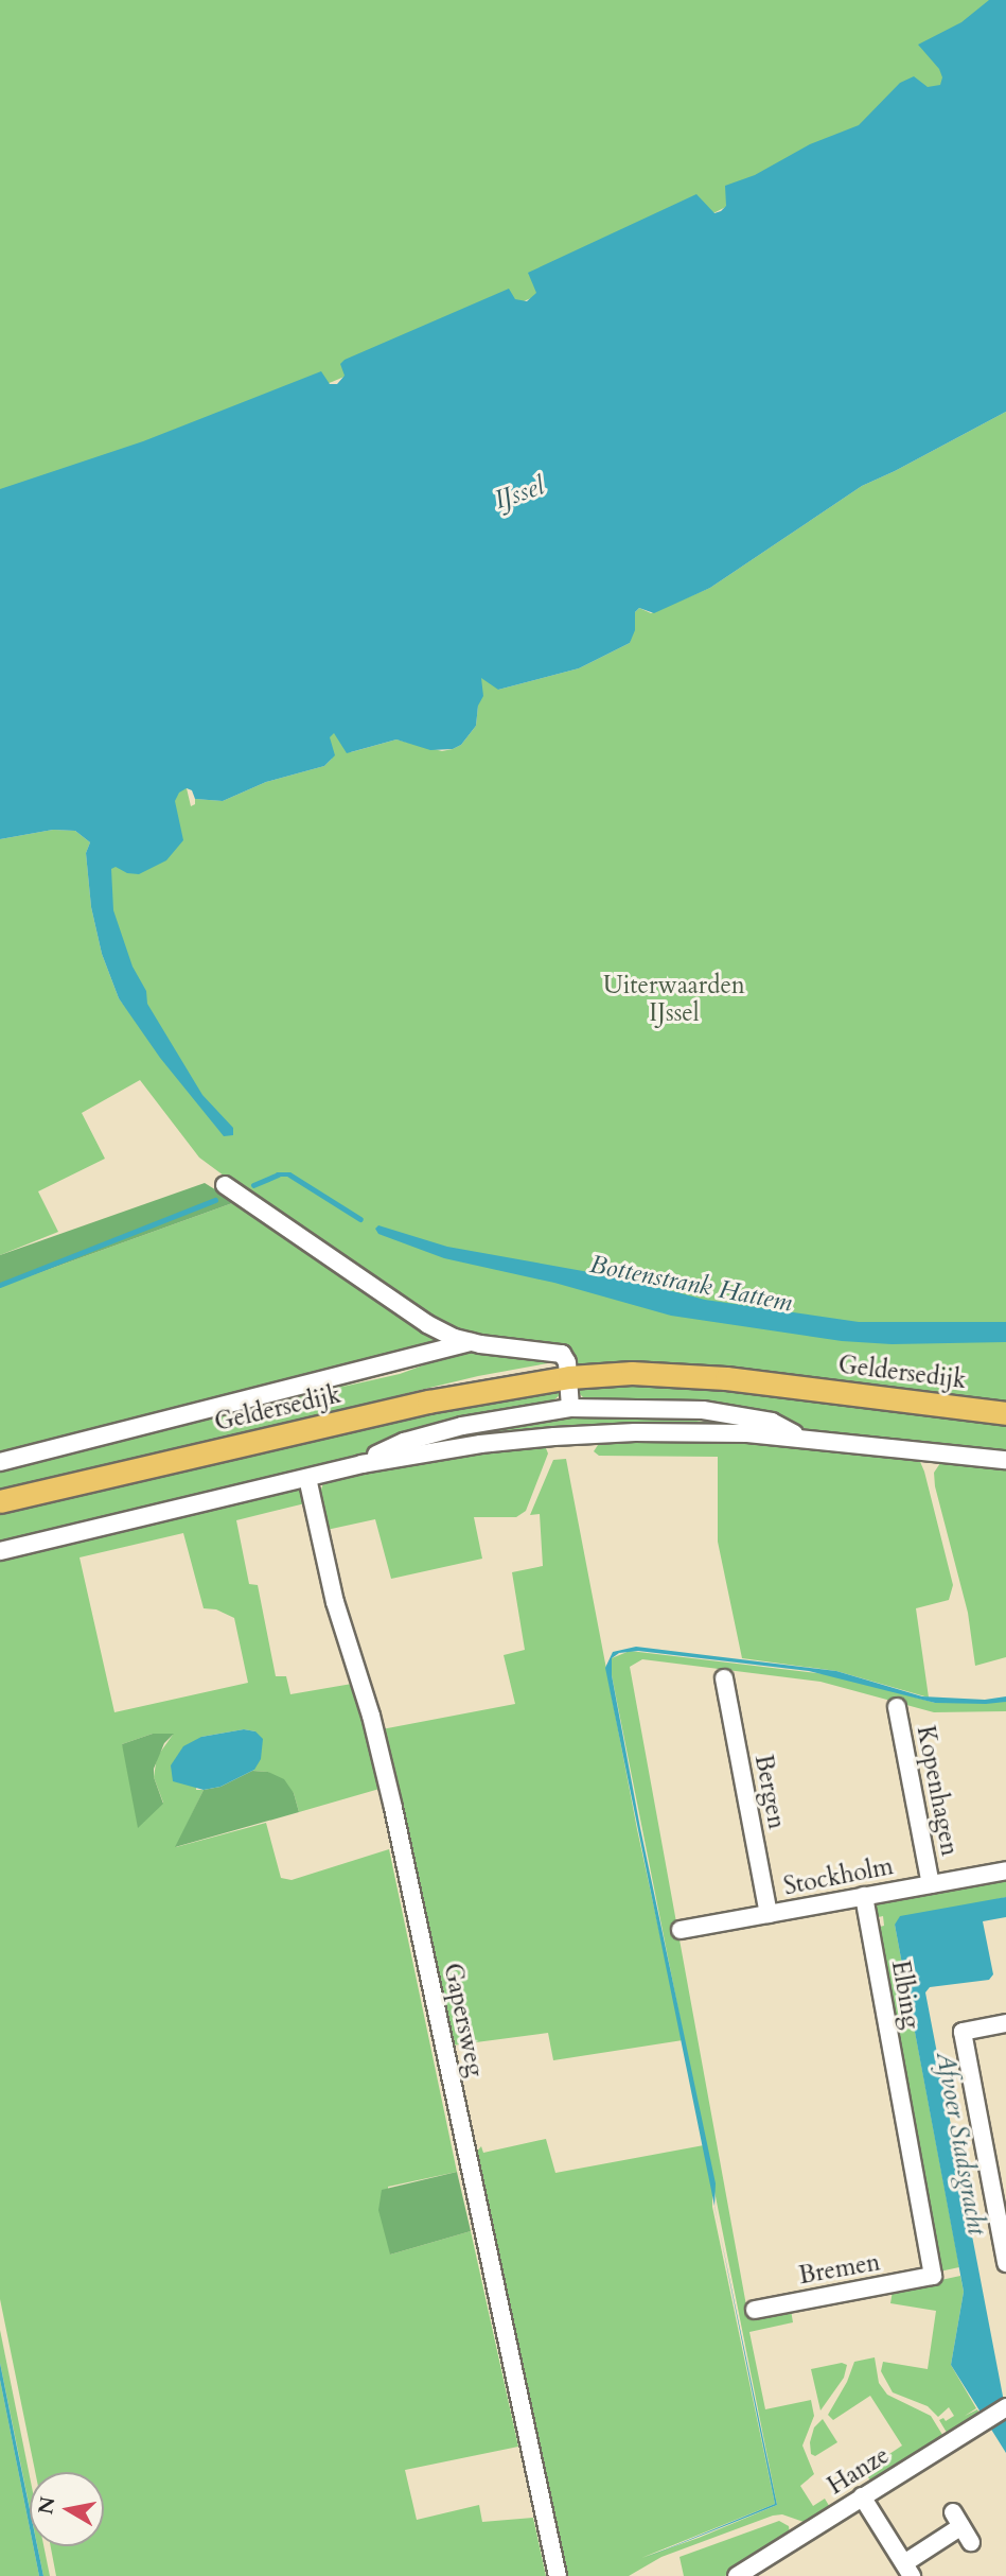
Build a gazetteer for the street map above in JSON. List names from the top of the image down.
{
  "streets": {
    "main road": ["Geldersedijk"],
    "street": [
      "Kopenhagen",
      "Bergen",
      "Stockholm",
      "Elbing",
      "Gapersweg",
      "Bremen",
      "Hanze"
    ]
  },
  "crossings": [
    ["Kopenhagen", "Stockholm"],
    ["Bergen", "Stockholm"],
    ["Stockholm", "Elbing"],
    ["Elbing", "Bremen"]
  ],
  "water": ["IJssel", "Bottenstrank Hattem", "Afvoer Stadsgracht"],
  "parks": ["Uiterwaarden IJssel"],
  "north": "left"
}
